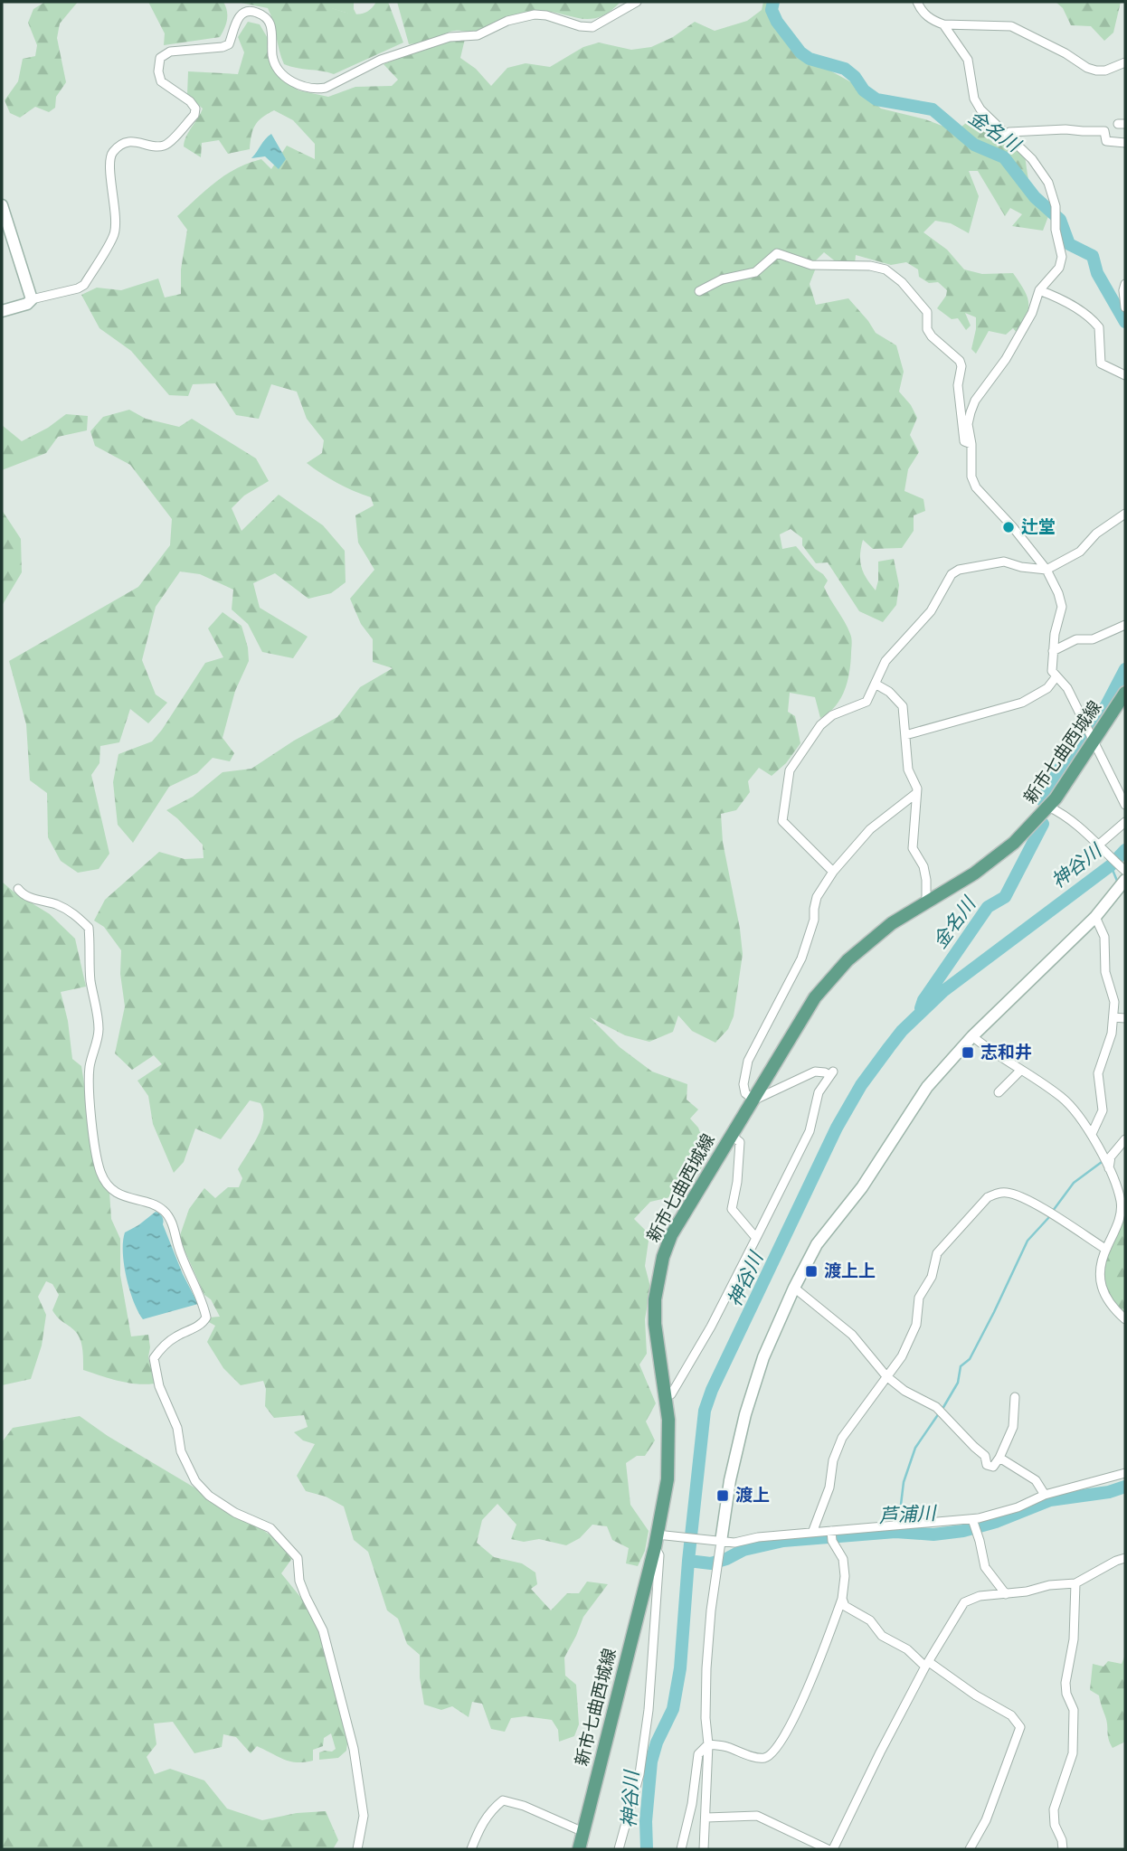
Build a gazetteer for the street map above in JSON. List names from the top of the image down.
{
  "streets": {
    "main road": ["新市七曲西城線"]
  },
  "water": ["金名川", "神谷川", "芦浦川"],
  "places": {
    "other": ["辻堂"],
    "transit": ["志和井", "渡上上", "渡上"]
  }
}
